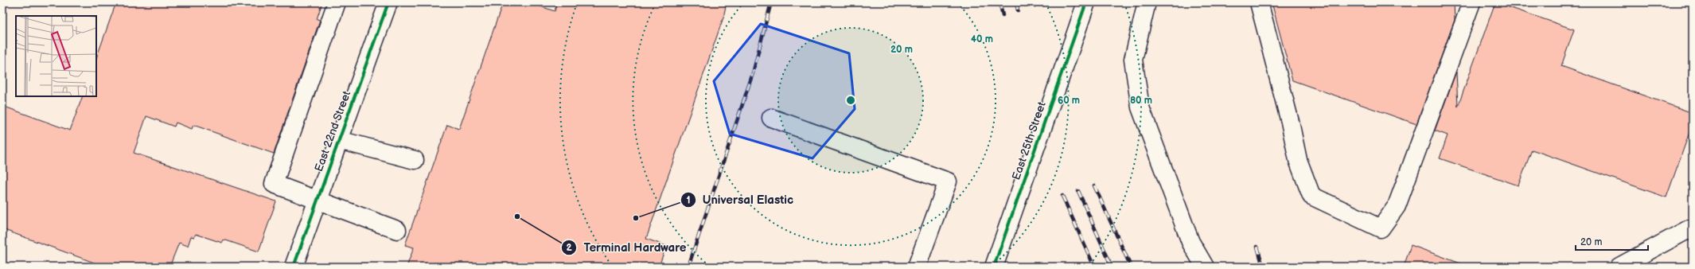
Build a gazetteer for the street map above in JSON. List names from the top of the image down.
{
  "streets": {
    "street": ["East 22nd Street", "East 25th Street"]
  },
  "places": ["Terminal Hardware", "Universal Elastic"],
  "scale_bar": "20 m",
  "rings": [
    "40 m",
    "20 m",
    "60 m",
    "80 m"
  ]
}
